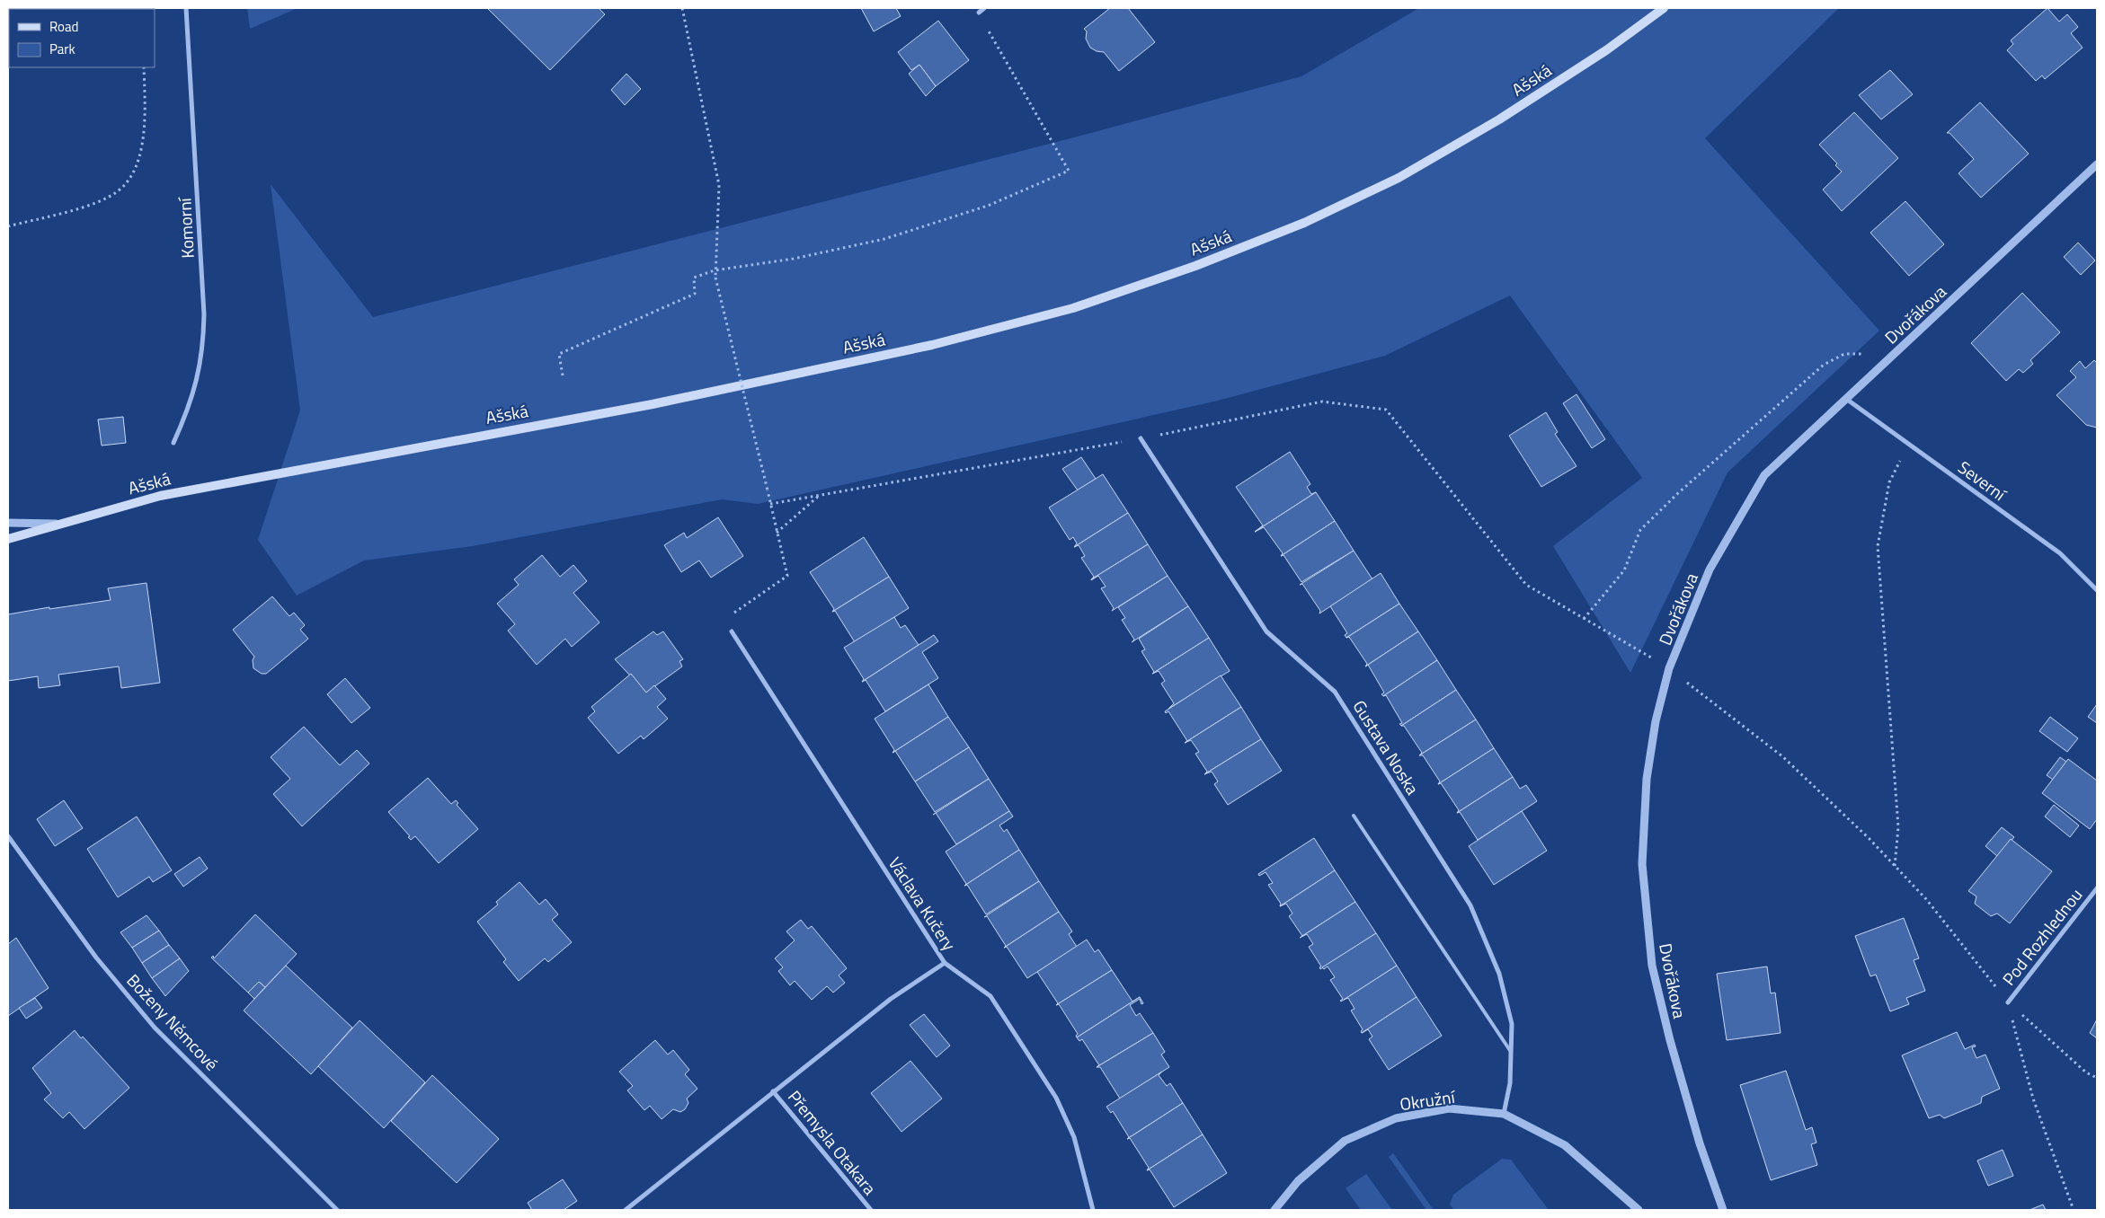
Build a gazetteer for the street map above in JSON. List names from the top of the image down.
{
  "streets": {
    "main road": ["Ašská"],
    "street": [
      "Komorní",
      "Dvořákova",
      "Severní",
      "Gustava Noska",
      "Václava Kučery",
      "Pod Rozhlednou",
      "Boženy Němcové",
      "Okružní",
      "Přemysla Otakara"
    ]
  },
  "crossings": [
    ["Dvořákova", "Severní"],
    ["Gustava Noska", "Okružní"]
  ],
  "legend": ["Road", "Park"]
}
